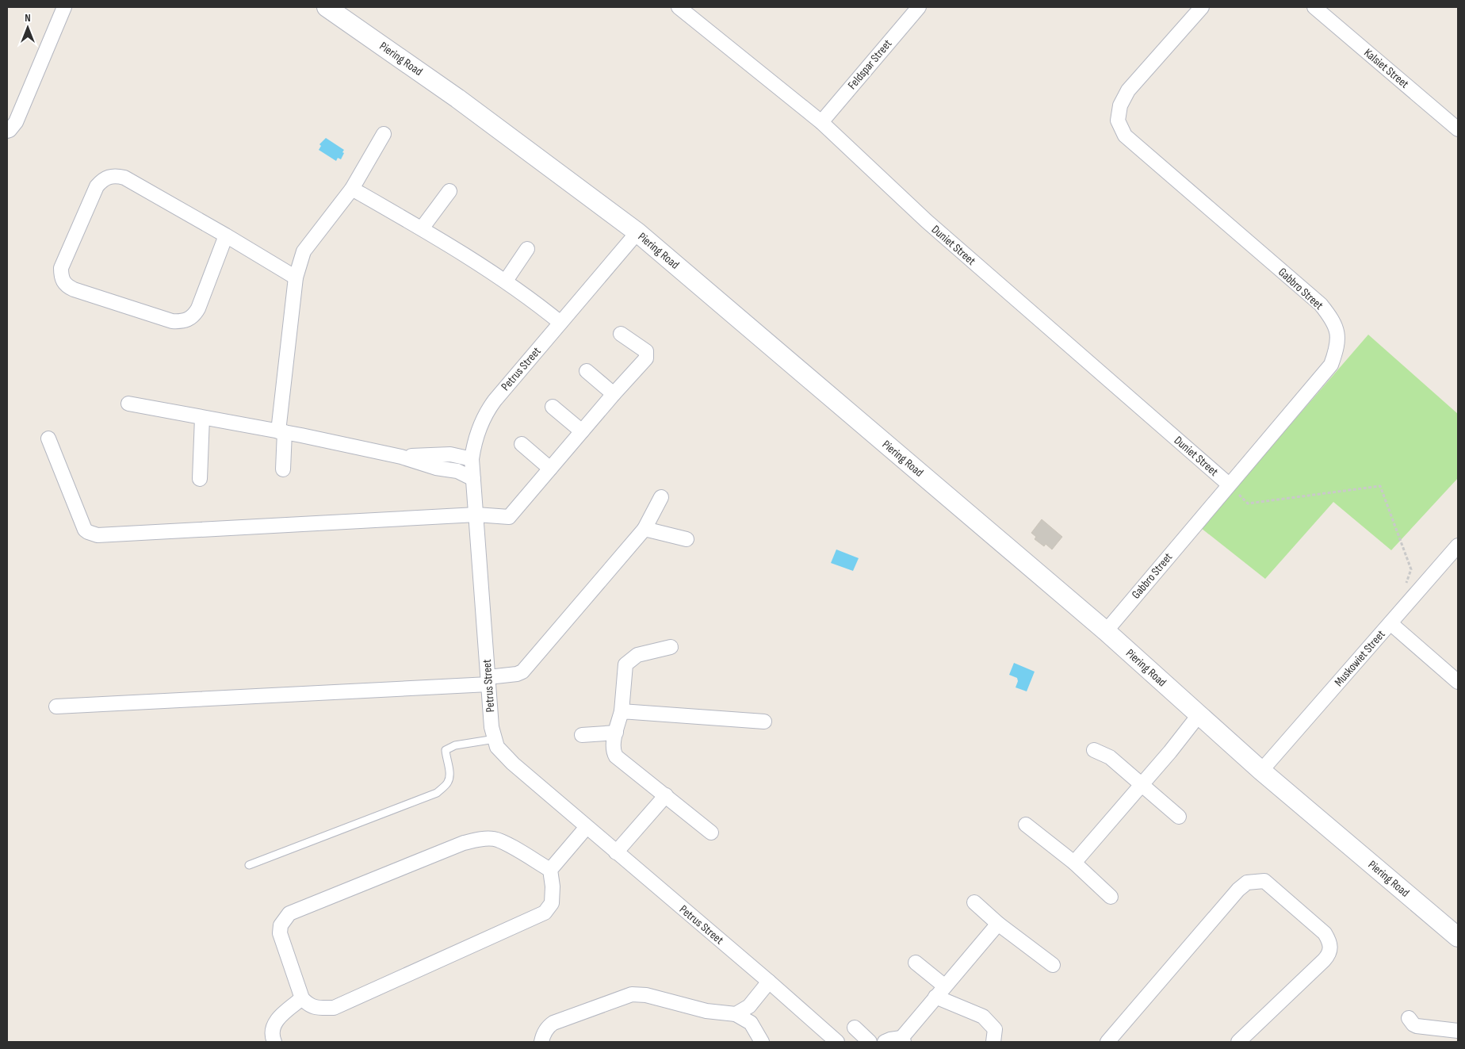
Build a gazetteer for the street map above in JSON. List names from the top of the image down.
{
  "streets": {
    "street": [
      "Piering Road",
      "Feldspar Street",
      "Kalsiet Street",
      "Duniet Street",
      "Gabbro Street",
      "Petrus Street",
      "Muskowiet Street"
    ]
  },
  "crossings": [
    ["Piering Road", "Gabbro Street"],
    ["Piering Road", "Petrus Street"],
    ["Piering Road", "Muskowiet Street"],
    ["Feldspar Street", "Duniet Street"],
    ["Duniet Street", "Gabbro Street"]
  ],
  "north": "top"
}
